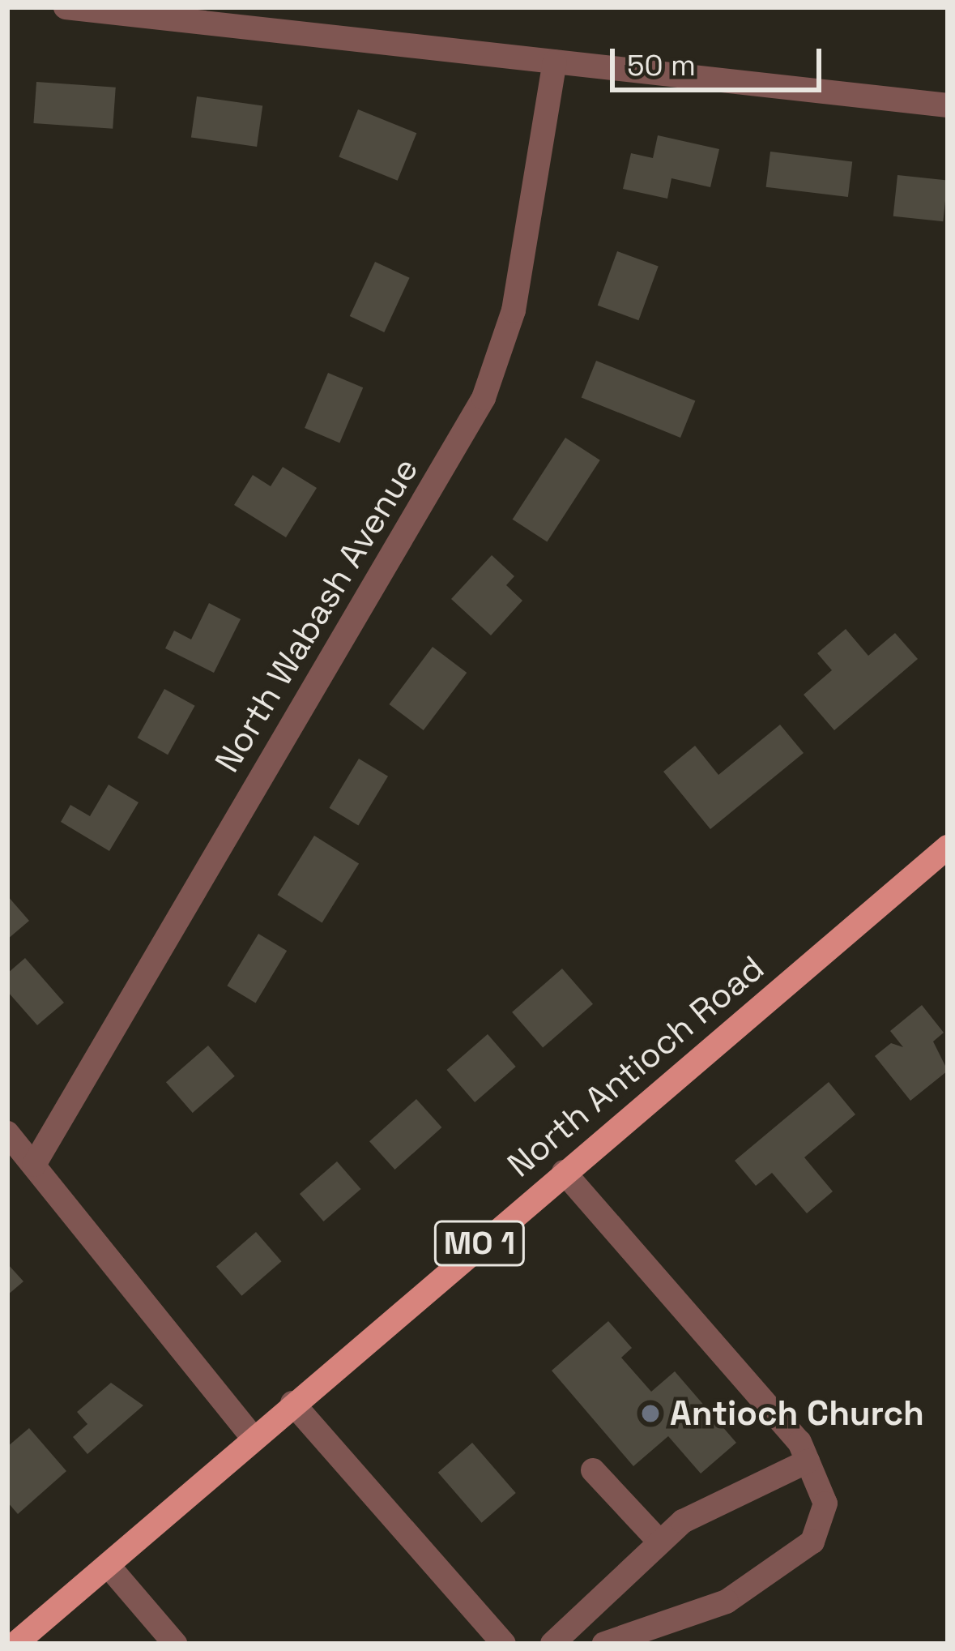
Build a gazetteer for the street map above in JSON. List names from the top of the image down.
{
  "streets": {
    "main road": ["North Antioch Road", "MO 1"],
    "street": ["North Wabash Avenue"]
  },
  "places": ["Antioch Church"],
  "scale_bar": "50 m"
}
